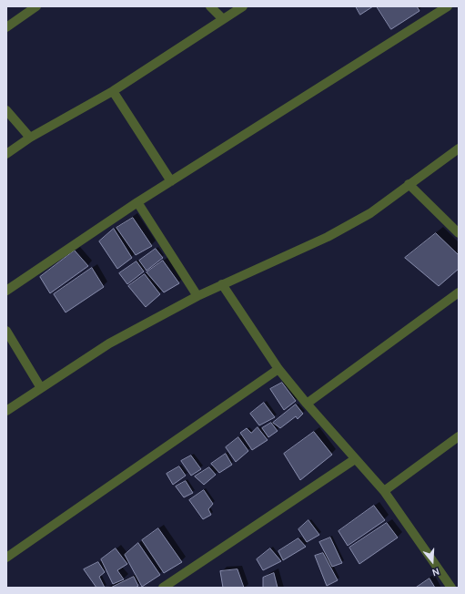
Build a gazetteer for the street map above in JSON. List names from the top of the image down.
{
  "north": "bottom"
}
